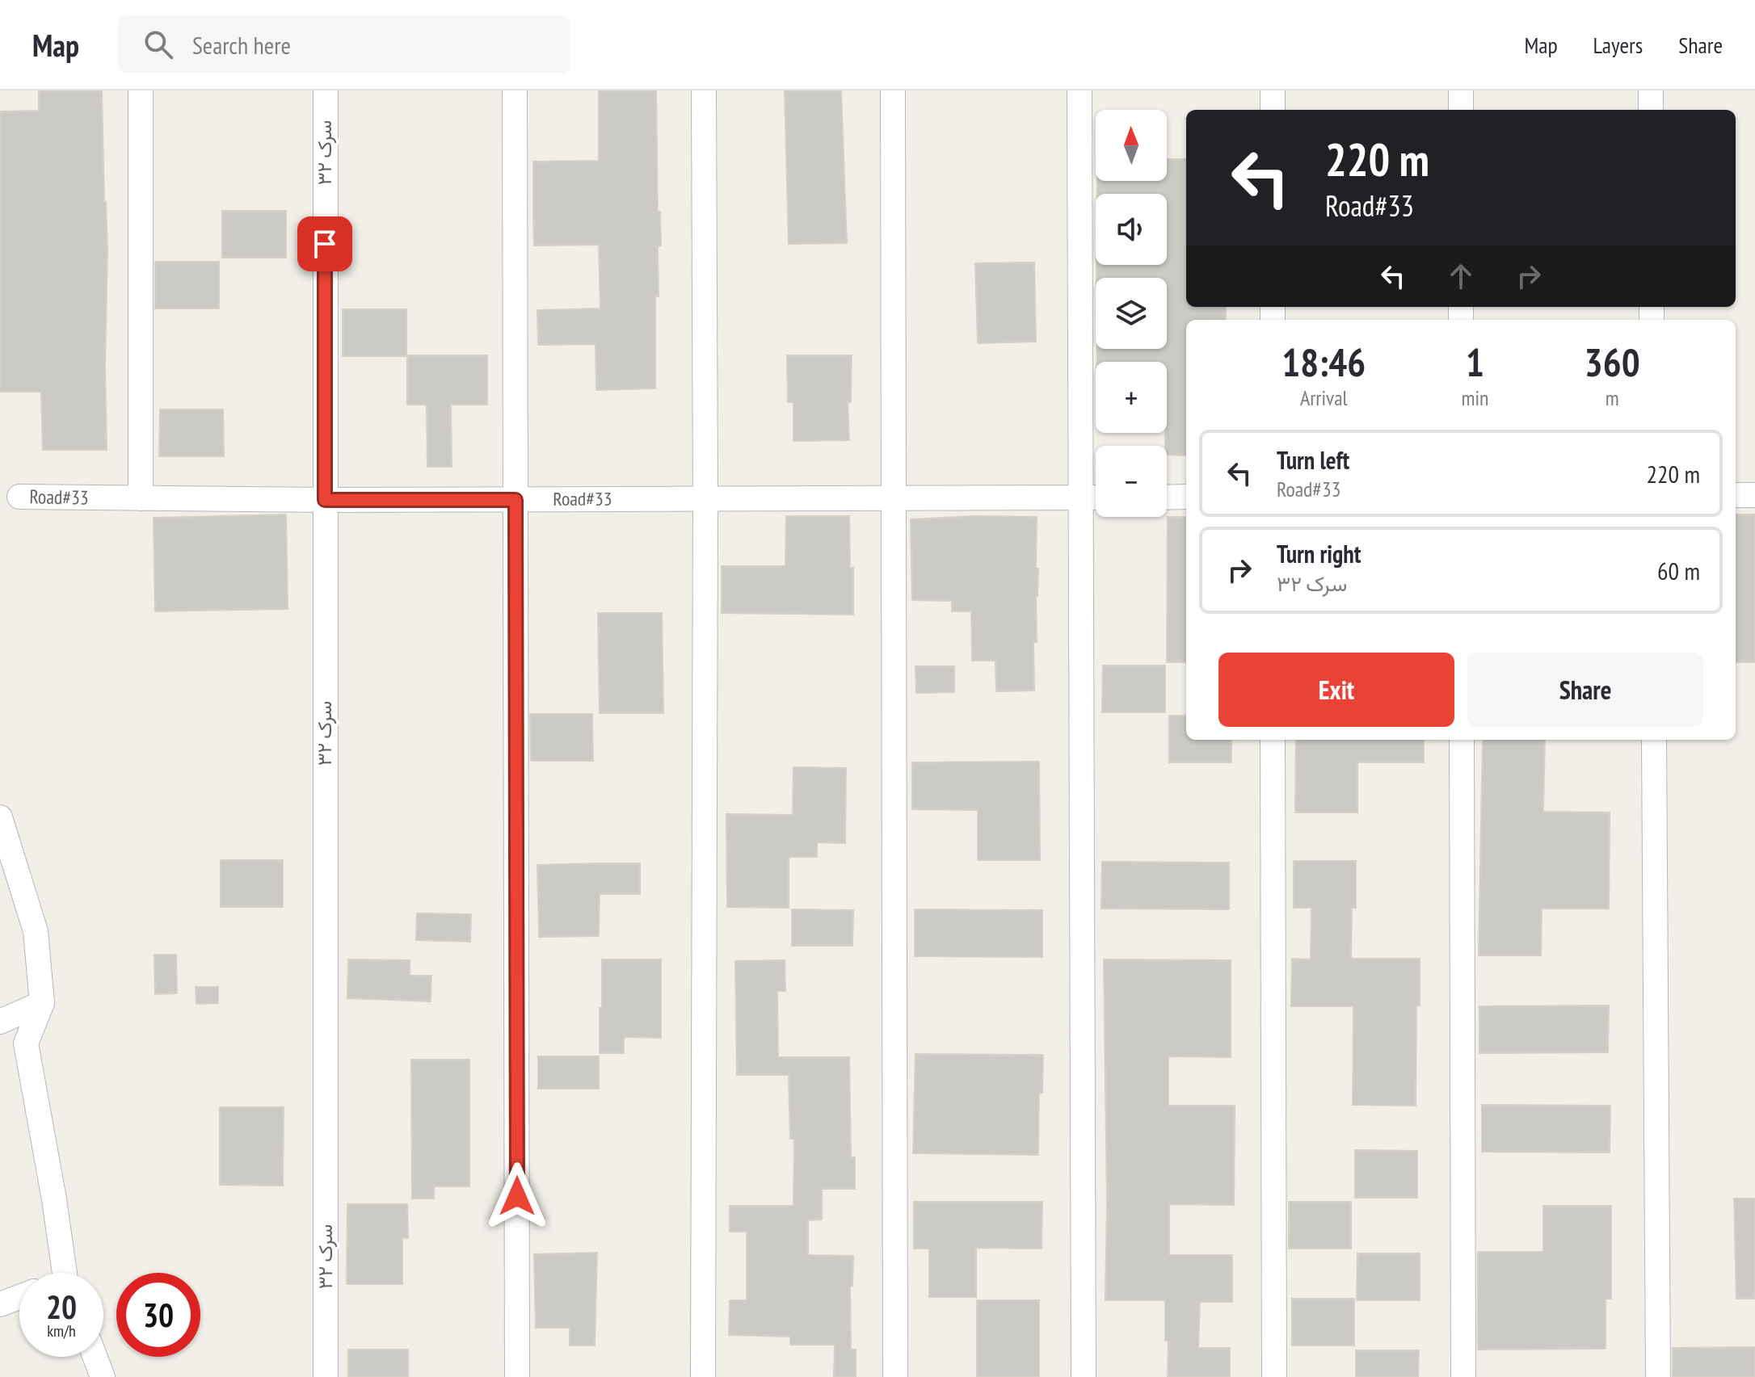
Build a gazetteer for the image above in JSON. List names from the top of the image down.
{
  "streets": {
    "street": ["سرک ۳۲", "Road#33"]
  },
  "crossings": [
    ["سرک ۳۲", "Road#33"]
  ],
  "north": "top",
  "page": {
    "header": "Map",
    "search": "Search here",
    "nav": ["Map", "Layers", "Share"],
    "map_buttons": ["+", "−"],
    "turn": ["220 m", "Road#33"],
    "eta": [
      "18:46",
      "Arrival",
      "1",
      "min",
      "360",
      "m"
    ],
    "list": [
      {
        "name": "Turn left",
        "note": "Road#33",
        "value": "220 m"
      },
      {
        "name": "Turn right",
        "note": "سرک ۳۲",
        "value": "60 m"
      }
    ],
    "buttons": ["Exit", "Share"],
    "speed": "20 km/h",
    "limit": "30"
  }
}
